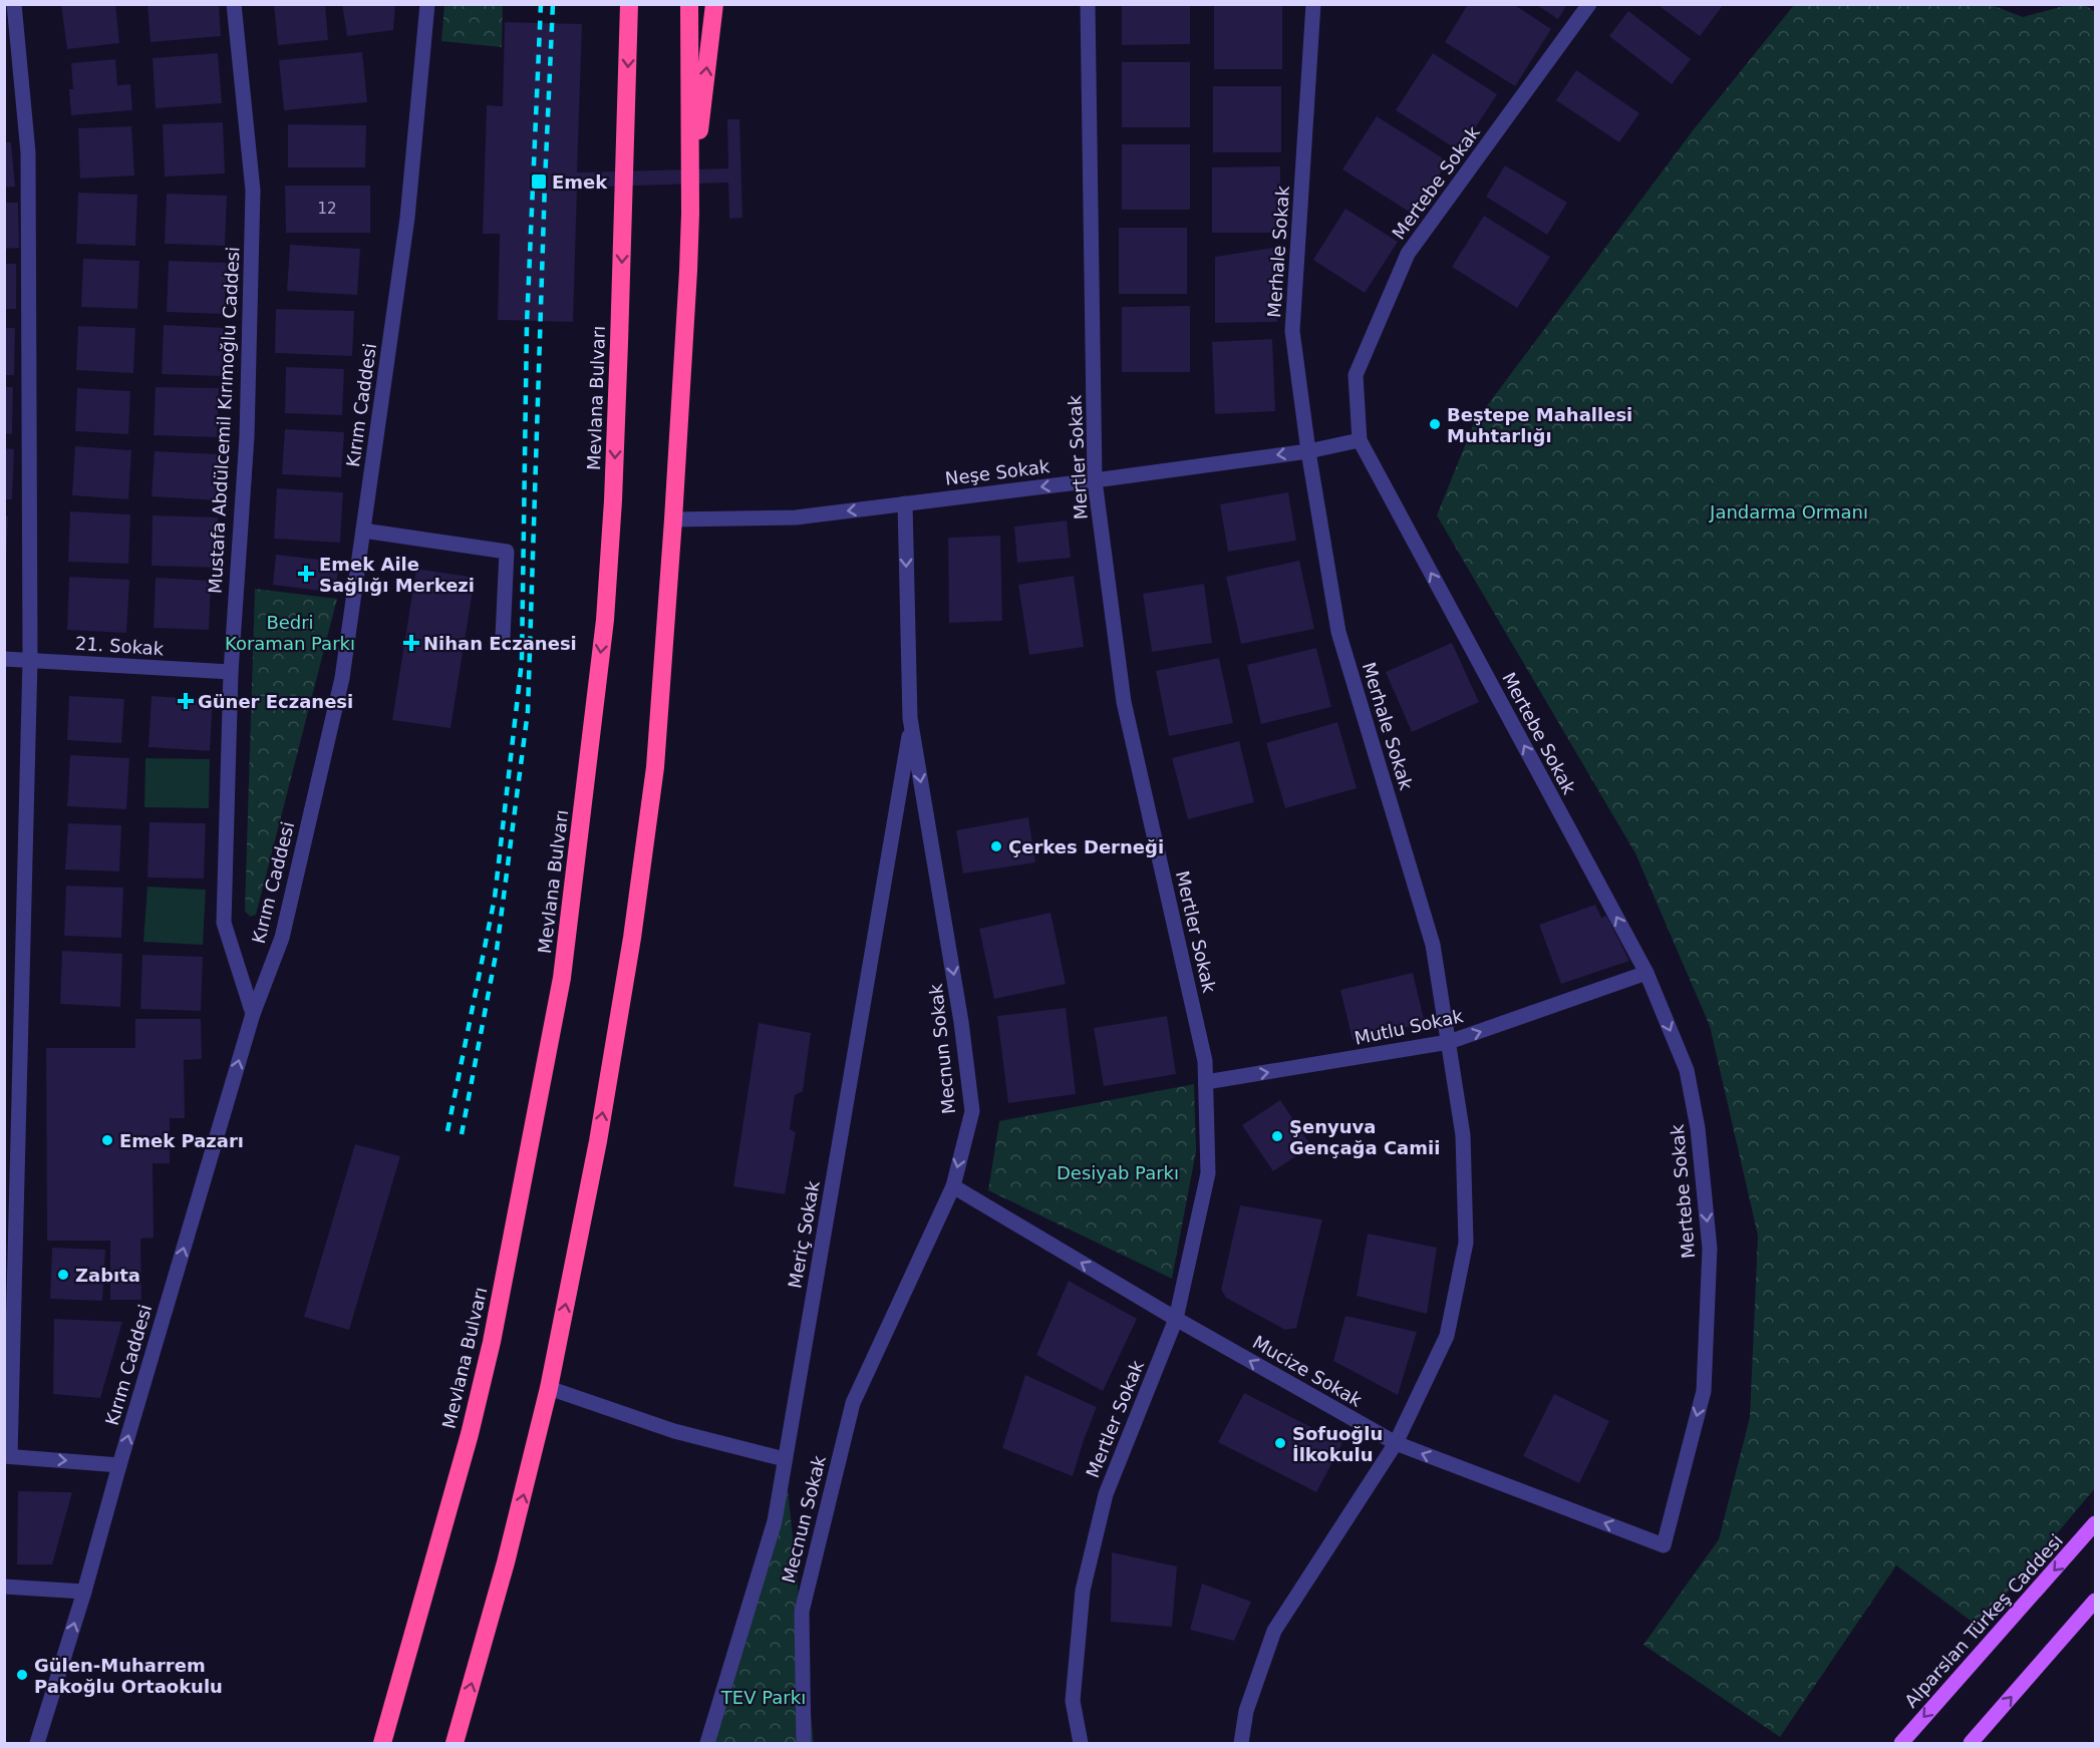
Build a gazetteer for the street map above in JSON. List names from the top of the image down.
{
  "streets": {
    "highway": ["Mevlana Bulvarı"],
    "main road": ["Alparslan Türkeş Caddesi"],
    "street": [
      "Mertebe Sokak",
      "Merhale Sokak",
      "Kırım Caddesi",
      "Mustafa Abdülcemil Kırımoğlu Caddesi",
      "Mertler Sokak",
      "Neşe Sokak",
      "21. Sokak",
      "Mutlu Sokak",
      "Mecnun Sokak",
      "Meriç Sokak",
      "Mucize Sokak"
    ]
  },
  "crossings": [
    ["Mertebe Sokak", "Neşe Sokak"],
    ["Mertebe Sokak", "Mutlu Sokak"],
    ["Mertebe Sokak", "Mucize Sokak"],
    ["Merhale Sokak", "Neşe Sokak"],
    ["Merhale Sokak", "Mutlu Sokak"],
    ["Merhale Sokak", "Mucize Sokak"],
    ["Kırım Caddesi", "Mustafa Abdülcemil Kırımoğlu Caddesi"],
    ["Mustafa Abdülcemil Kırımoğlu Caddesi", "21. Sokak"],
    ["Mertler Sokak", "Neşe Sokak"],
    ["Mertler Sokak", "Mutlu Sokak"],
    ["Mertler Sokak", "Mucize Sokak"],
    ["Neşe Sokak", "Mecnun Sokak"],
    ["Mecnun Sokak", "Meriç Sokak"],
    ["Mecnun Sokak", "Mucize Sokak"]
  ],
  "one_way": [
    "Kırım Caddesi",
    "Neşe Sokak",
    "Mutlu Sokak",
    "Mecnun Sokak",
    "Mucize Sokak"
  ],
  "parks": [
    "Jandarma Ormanı",
    "Bedri Koraman Parkı",
    "Desiyab Parkı",
    "TEV Parkı"
  ],
  "places": {
    "transit": ["Emek"],
    "other": [
      "Beştepe Mahallesi Muhtarlığı",
      "Çerkes Derneği",
      "Şenyuva Gençağa Camii",
      "Emek Pazarı",
      "Zabıta",
      "Sofuoğlu İlkokulu",
      "Gülen-Muharrem Pakoğlu Ortaokulu"
    ],
    "health": ["Emek Aile Sağlığı Merkezi", "Nihan Eczanesi", "Güner Eczanesi"]
  },
  "house_numbers": ["12"]
}
